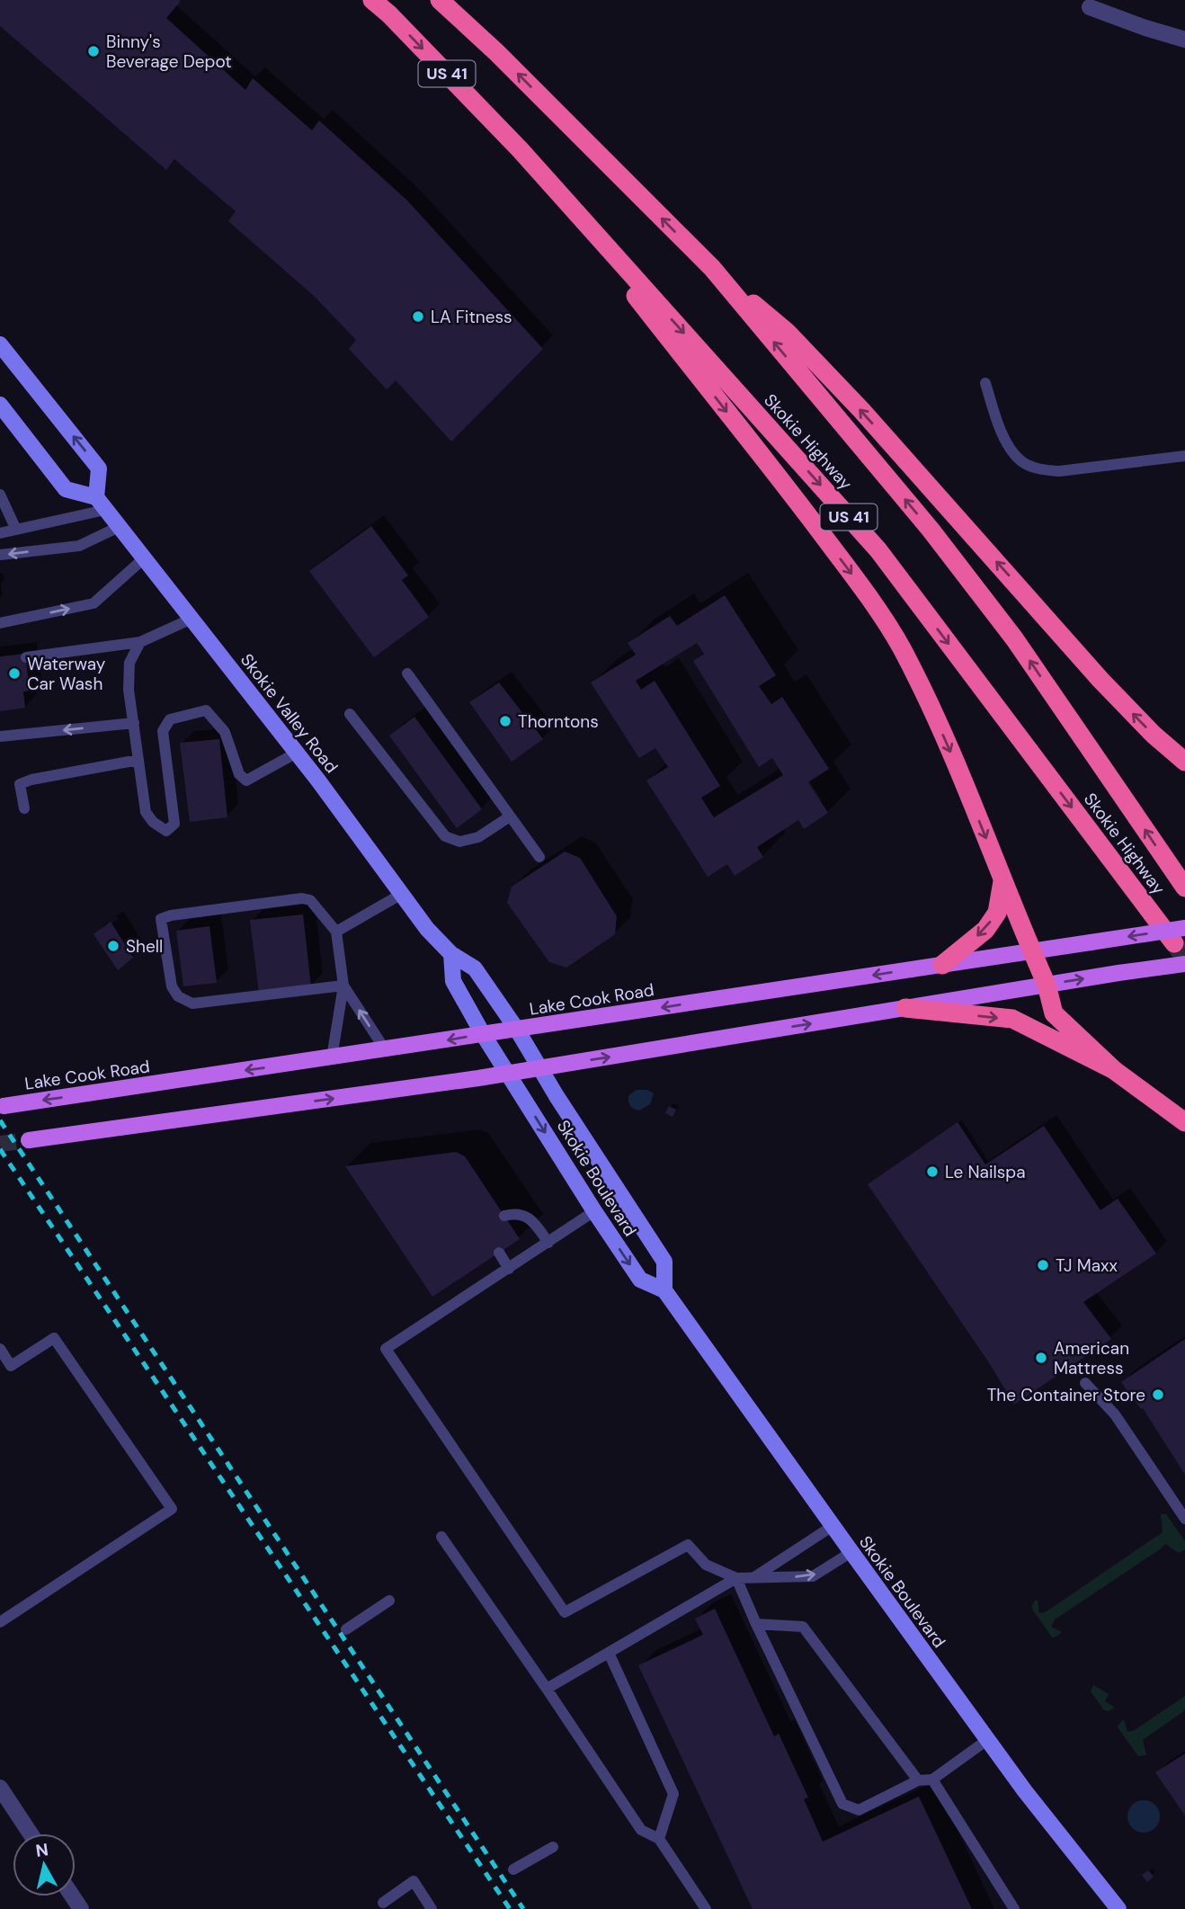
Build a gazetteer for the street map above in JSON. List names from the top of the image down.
{
  "streets": {
    "highway": ["US 41", "Skokie Highway"],
    "main road": ["Skokie Valley Road", "Lake Cook Road", "Skokie Boulevard"]
  },
  "crossings": [
    ["Skokie Highway", "Lake Cook Road"],
    ["Skokie Valley Road", "Lake Cook Road"],
    ["Skokie Valley Road", "Skokie Boulevard"]
  ],
  "places": [
    "Binny's Beverage Depot",
    "LA Fitness",
    "Waterway Car Wash",
    "Thorntons",
    "Shell",
    "Le Nailspa",
    "TJ Maxx",
    "American Mattress",
    "The Container Store"
  ],
  "north": "top"
}
